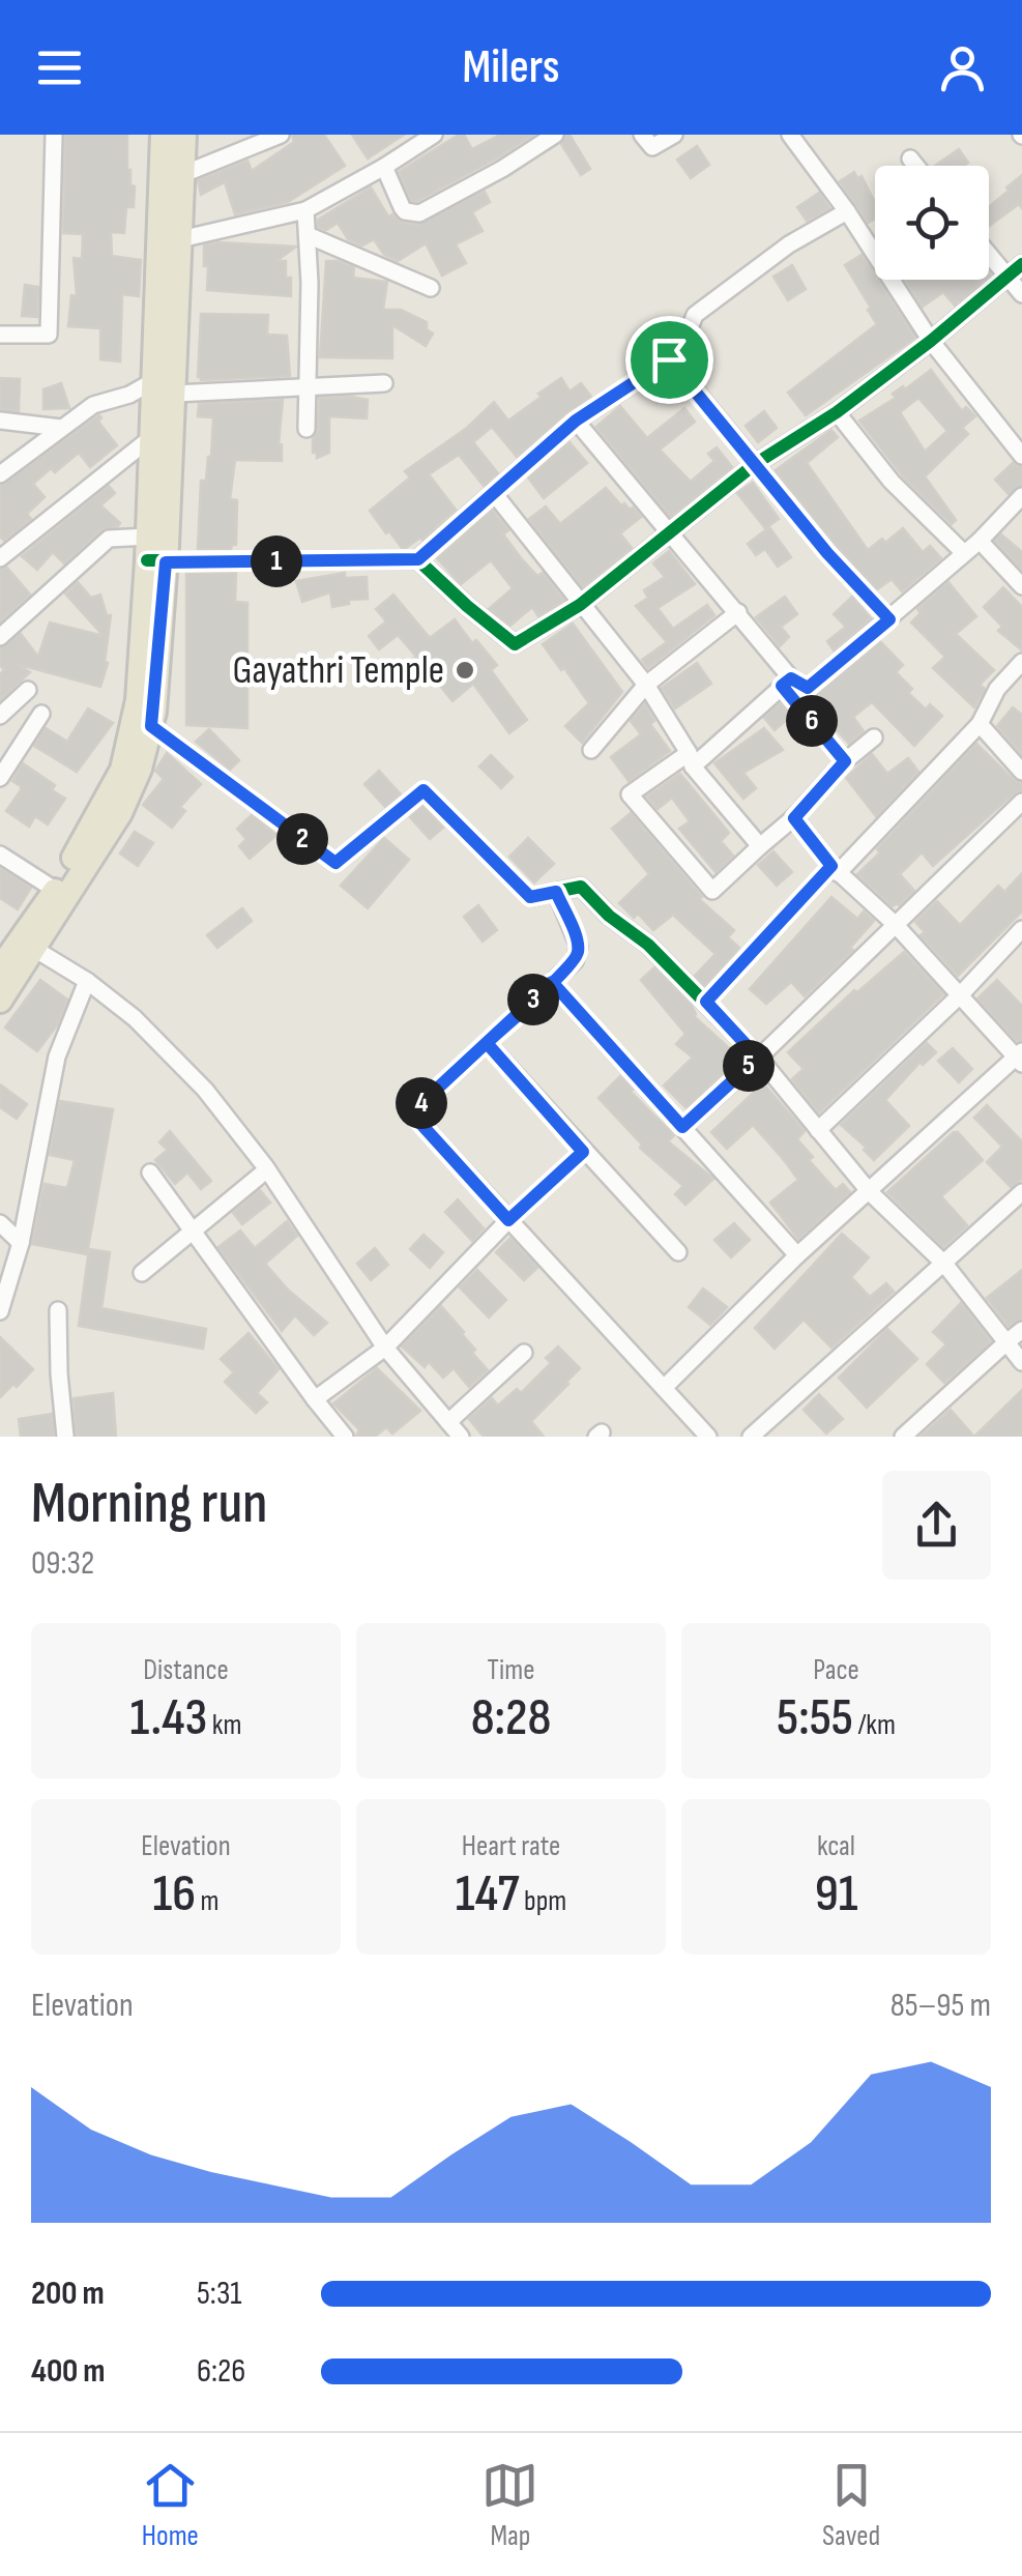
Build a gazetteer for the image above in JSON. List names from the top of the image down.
{
  "places": ["Gayathri Temple"],
  "page": {
    "header": "Milers",
    "pins": [
      "1",
      "6",
      "2",
      "3",
      "5",
      "4"
    ],
    "heading": ["Morning run", "09:32"],
    "stats": [
      ["Distance", "1.43 km"],
      ["Time", "8:28"],
      ["Pace", "5:55 /km"],
      ["Elevation", "16 m"],
      ["Heart rate", "147 bpm"],
      ["kcal", "91"]
    ],
    "chart": ["Elevation", "85–95 m"],
    "list": [
      {
        "name": "200 m",
        "note": "5:31"
      },
      {
        "name": "400 m",
        "note": "6:26"
      }
    ],
    "tabs": ["Home", "Map", "Saved"]
  }
}
